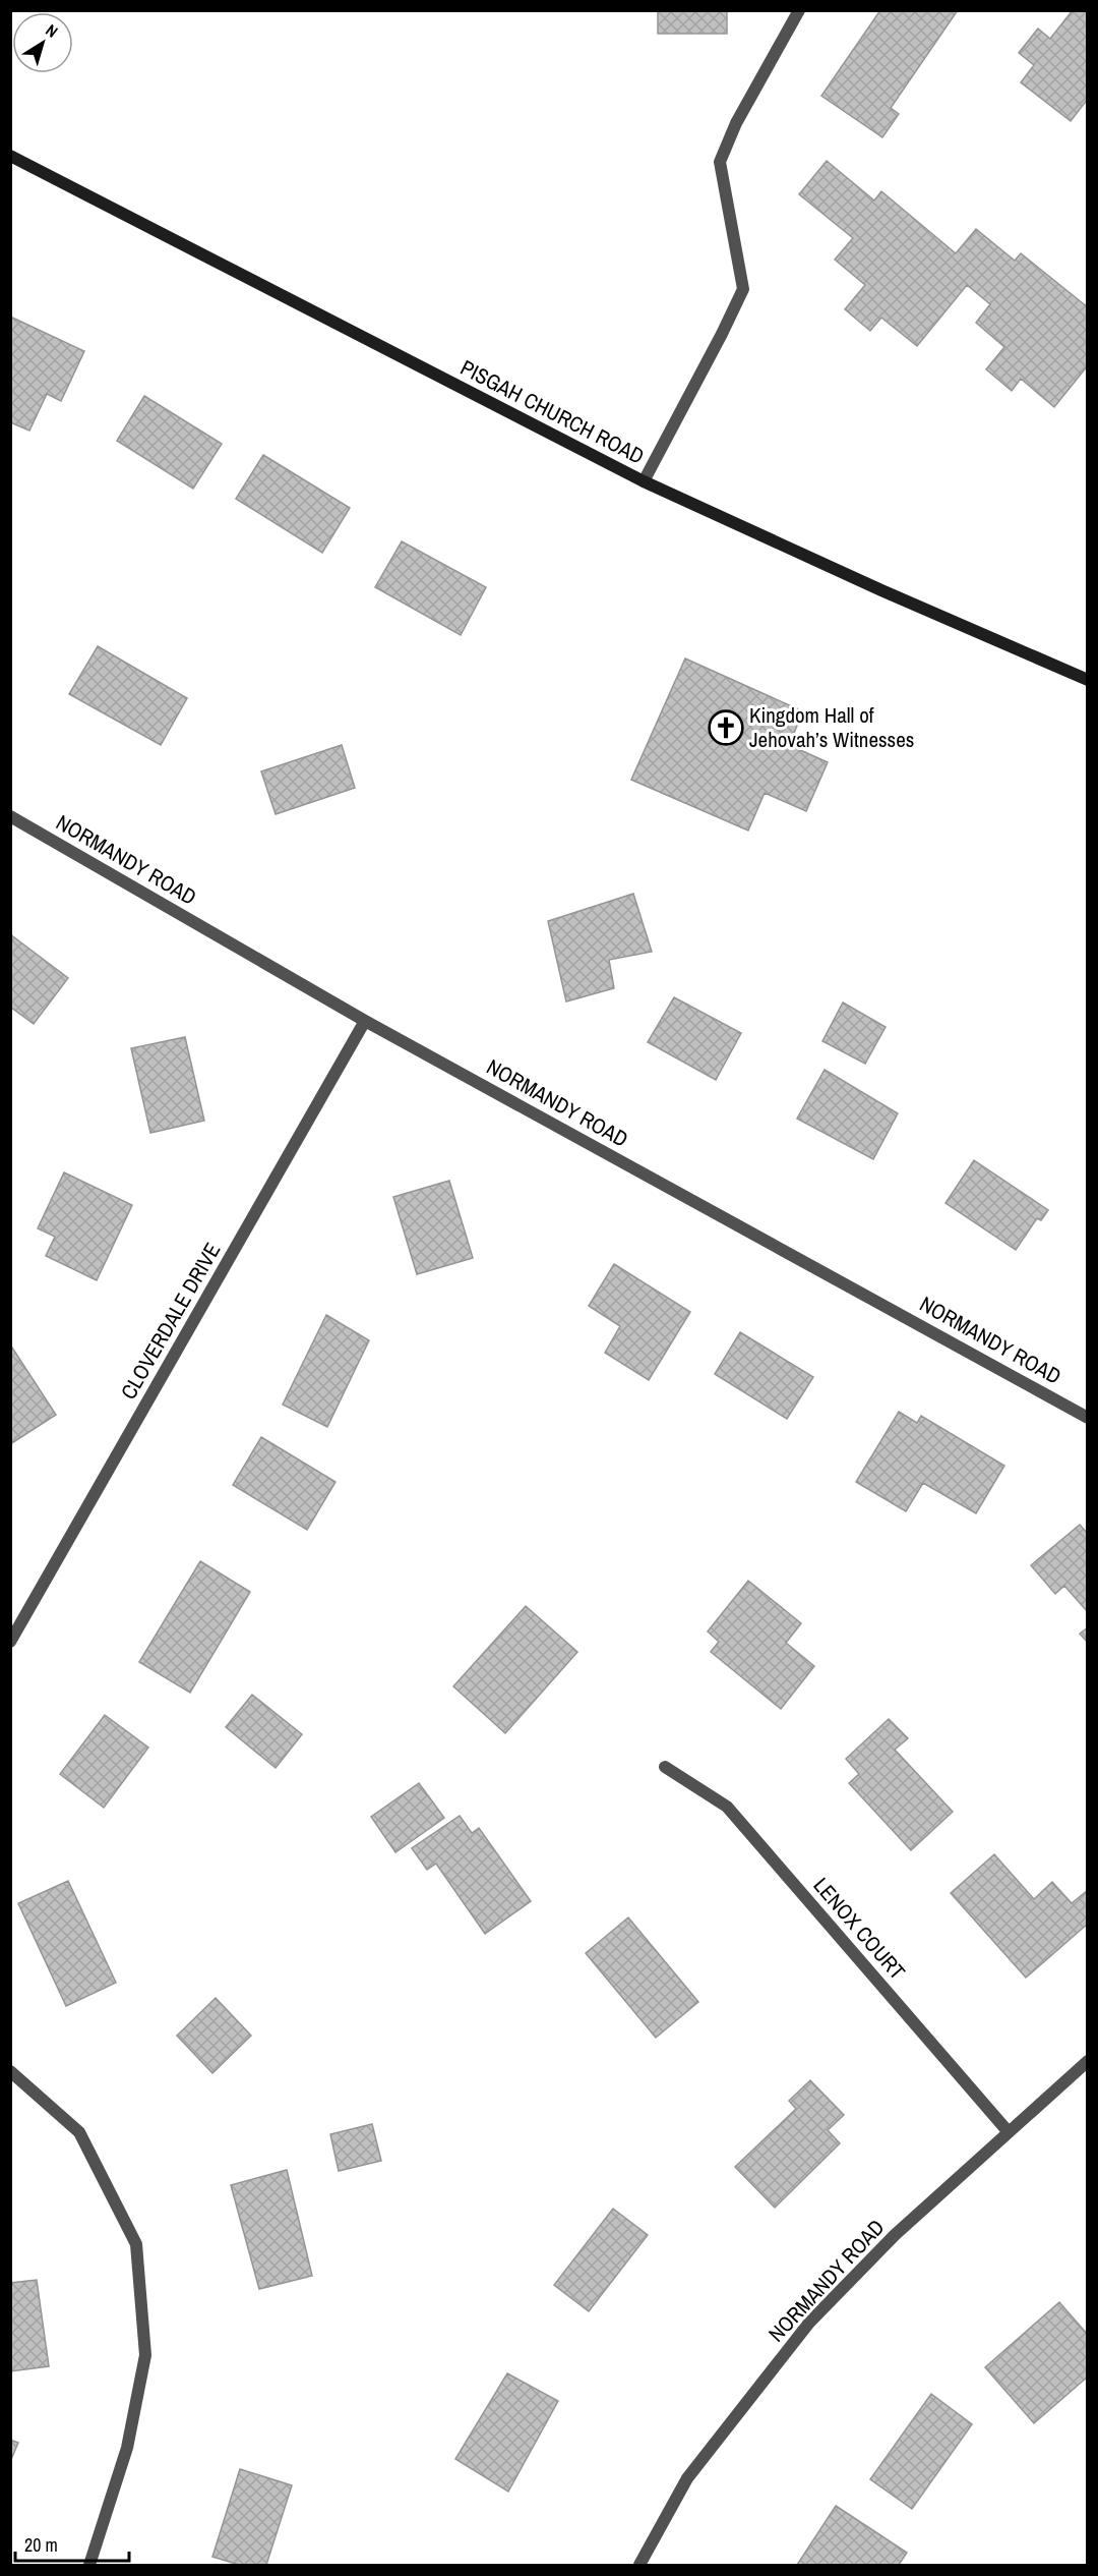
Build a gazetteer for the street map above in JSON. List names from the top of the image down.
{
  "streets": {
    "main road": ["PISGAH CHURCH ROAD"],
    "street": ["NORMANDY ROAD", "CLOVERDALE DRIVE", "LENOX COURT"]
  },
  "crossings": [
    ["NORMANDY ROAD", "CLOVERDALE DRIVE"],
    ["NORMANDY ROAD", "LENOX COURT"]
  ],
  "places": {
    "church": ["Kingdom Hall of Jehovah’s Witnesses"]
  },
  "scale_bar": "20 m",
  "north": "top right"
}
